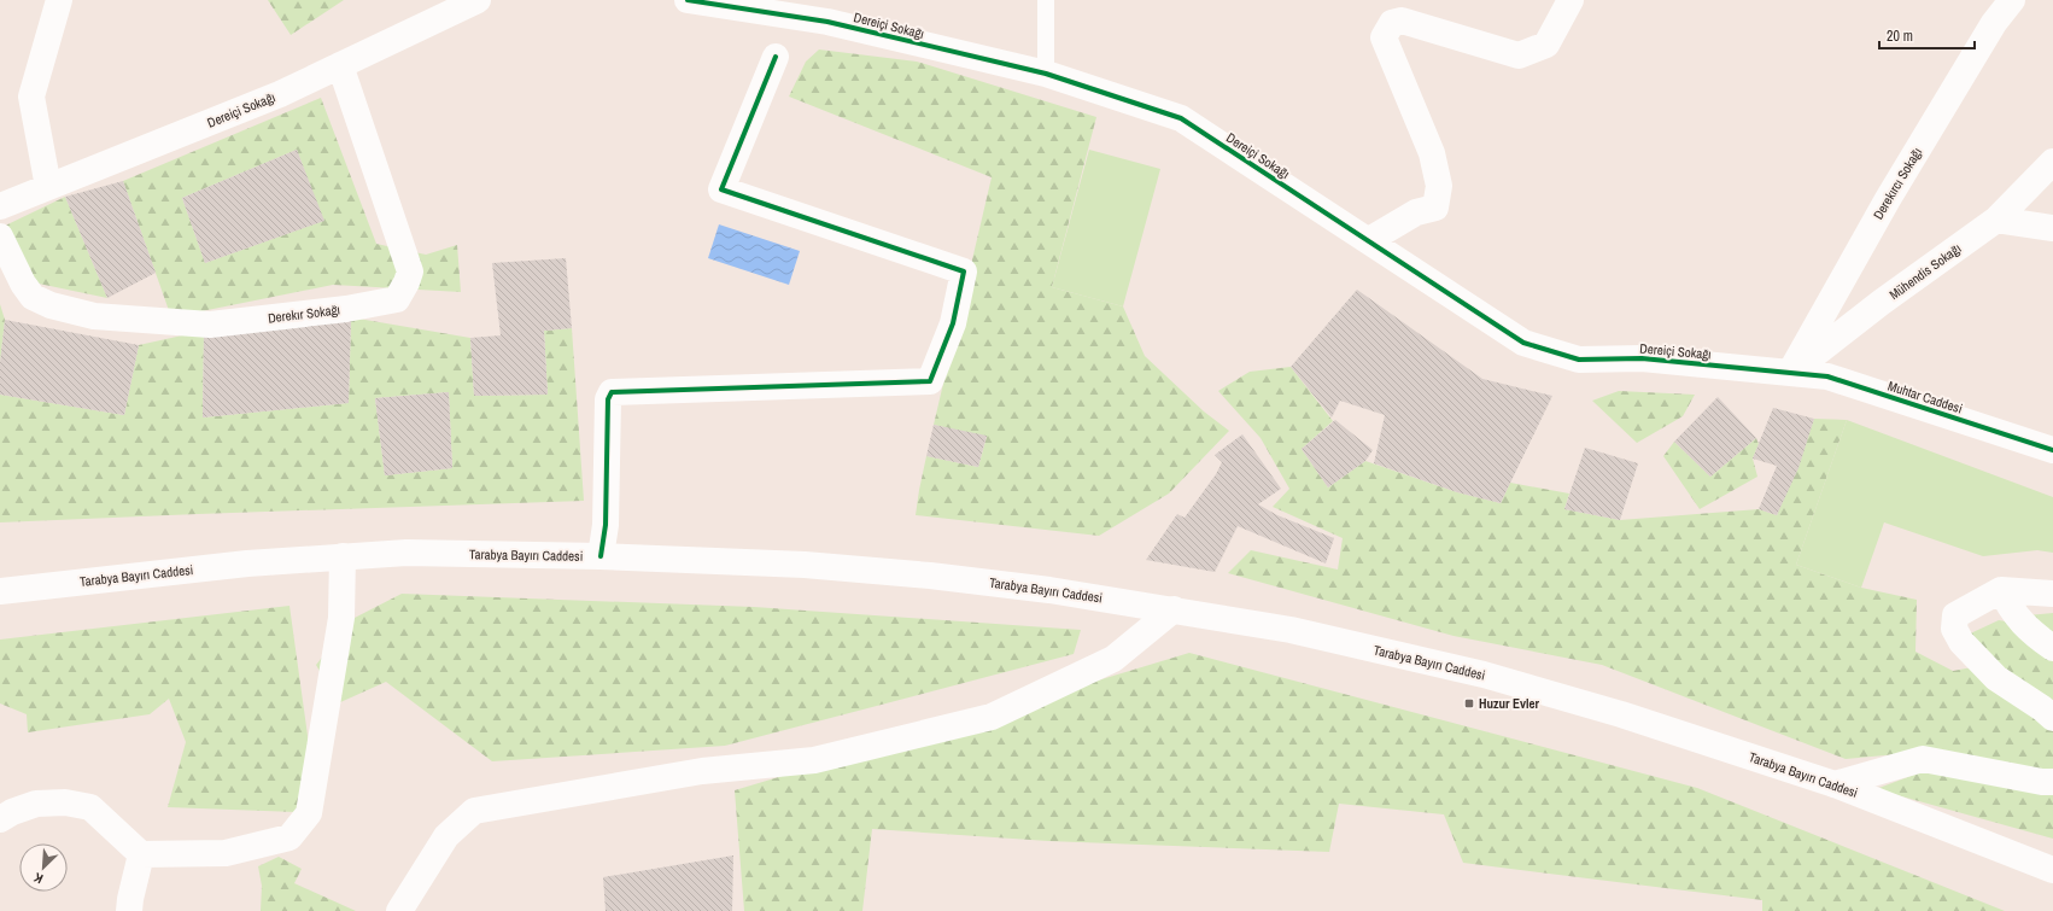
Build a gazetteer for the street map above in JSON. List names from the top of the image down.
{
  "streets": {
    "street": [
      "Dereiçi Sokağı",
      "Derekırcı Sokağı",
      "Mühendis Sokağı",
      "Derekır Sokağı",
      "Muhtar Caddesi",
      "Tarabya Bayırı Caddesi"
    ]
  },
  "crossings": [
    ["Dereiçi Sokağı", "Derekırcı Sokağı"],
    ["Dereiçi Sokağı", "Mühendis Sokağı"],
    ["Dereiçi Sokağı", "Derekır Sokağı"],
    ["Dereiçi Sokağı", "Muhtar Caddesi"],
    ["Derekırcı Sokağı", "Mühendis Sokağı"],
    ["Derekırcı Sokağı", "Muhtar Caddesi"],
    ["Mühendis Sokağı", "Muhtar Caddesi"]
  ],
  "places": {
    "transit": ["Huzur Evler"]
  },
  "scale_bar": "20 m",
  "north": "bottom left"
}
